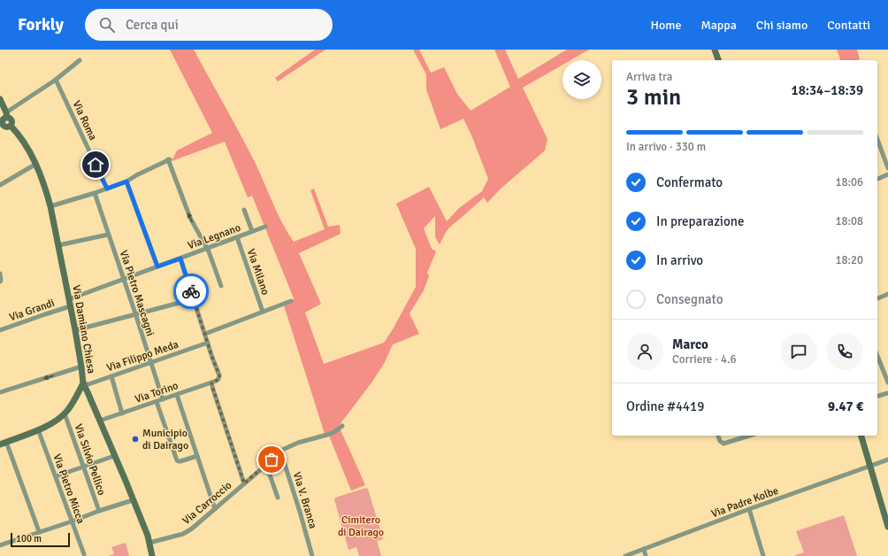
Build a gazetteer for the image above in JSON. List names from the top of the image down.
{
  "streets": {
    "street": [
      "Via Roma",
      "Via Legnano",
      "Via Milano",
      "Via Pietro Mascagni",
      "Via Grandi",
      "Via Damiano Chiesa",
      "Via Filippo Meda",
      "Via Torino",
      "Via Silvio Pellico",
      "Via Pietro Micca",
      "Via V. Branca",
      "Via Padre Kolbe",
      "Via Carroccio"
    ]
  },
  "crossings": [
    ["Via Legnano", "Via Milano"],
    ["Via Legnano", "Via Pietro Mascagni"],
    ["Via Legnano", "Via Damiano Chiesa"],
    ["Via Pietro Mascagni", "Via Filippo Meda"],
    ["Via Pietro Mascagni", "Via Torino"],
    ["Via Grandi", "Via Damiano Chiesa"],
    ["Via Damiano Chiesa", "Via Filippo Meda"],
    ["Via Damiano Chiesa", "Via Torino"],
    ["Via Damiano Chiesa", "Via Carroccio"],
    ["Via Filippo Meda", "Via Torino"],
    ["Via V. Branca", "Via Carroccio"]
  ],
  "parks": ["Cimitero di Dairago"],
  "places": ["Municipio di Dairago"],
  "scale_bar": "100 m",
  "page": {
    "header": "Forkly",
    "search": "Cerca qui",
    "nav": [
      "Home",
      "Mappa",
      "Chi siamo",
      "Contatti"
    ],
    "heading": ["3 min", "Arriva tra", "18:34–18:39"],
    "panel": [
      "Marco",
      "Corriere · 4.6",
      "Ordine #4419",
      "9.47 €"
    ],
    "bar": "In arrivo · 330 m",
    "list": [
      ["Confermato", "18:06"],
      ["In preparazione", "18:08"],
      ["In arrivo", "18:20"],
      "Consegnato"
    ],
    "scale": "100 m"
  }
}
